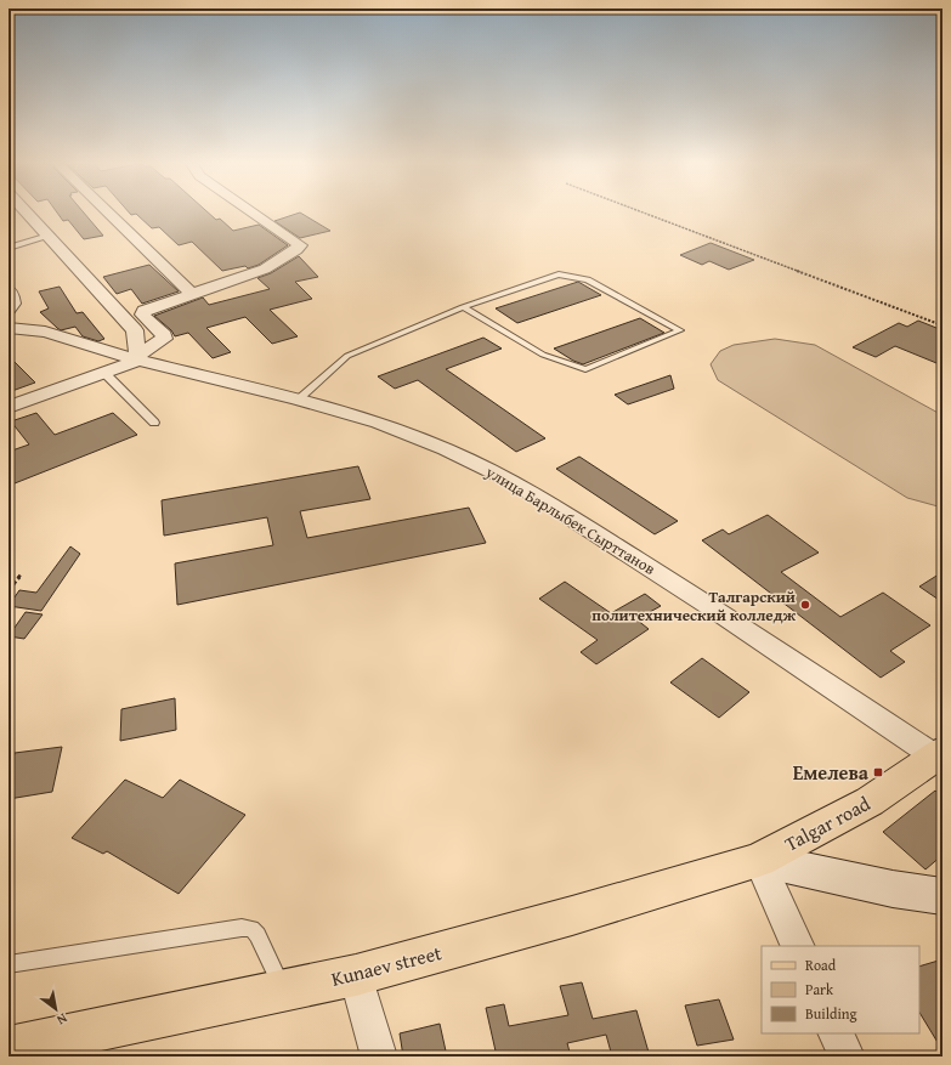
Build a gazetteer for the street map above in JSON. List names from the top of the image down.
{
  "streets": {
    "main road": ["Talgar road", "Kunaev street"],
    "street": ["улица Барлыбек Сырттанов"]
  },
  "crossings": [
    ["улица Барлыбек Сырттанов", "Talgar road"],
    ["Talgar road", "Kunaev street"]
  ],
  "places": {
    "other": ["Талгарский политехнический колледж"],
    "transit": ["Емелева"]
  },
  "legend": ["Road", "Park", "Building"],
  "north": "bottom right"
}
